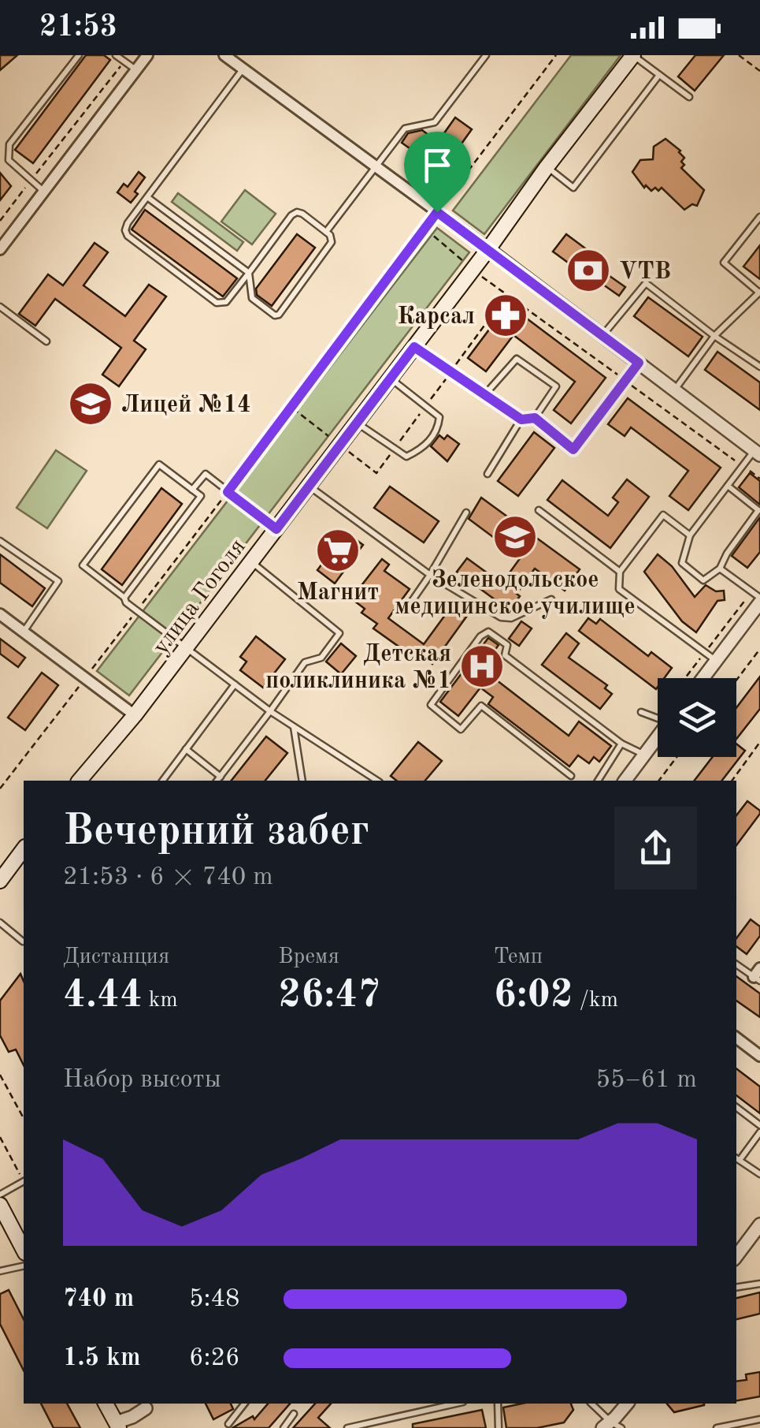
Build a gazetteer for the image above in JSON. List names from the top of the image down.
{
  "streets": {
    "main road": ["улица Гоголя"]
  },
  "places": {
    "bank": ["VTB"],
    "pharmacy": ["Карсал"],
    "school or university": ["Лицей №14", "Зеленодольское медицинское училище"],
    "supermarket": ["Магнит"],
    "hospital": ["Детская поликлиника №1"]
  },
  "page": {
    "status": "21:53",
    "heading": ["Вечерний забег", "21:53 · 6 × 740 m"],
    "stats": [
      ["Дистанция", "4.44 km"],
      ["Время", "26:47"],
      ["Темп", "6:02 /km"]
    ],
    "chart": ["Набор высоты", "55–61 m"],
    "list": [
      {
        "name": "740 m",
        "note": "5:48"
      },
      {
        "name": "1.5 km",
        "note": "6:26"
      }
    ]
  }
}
